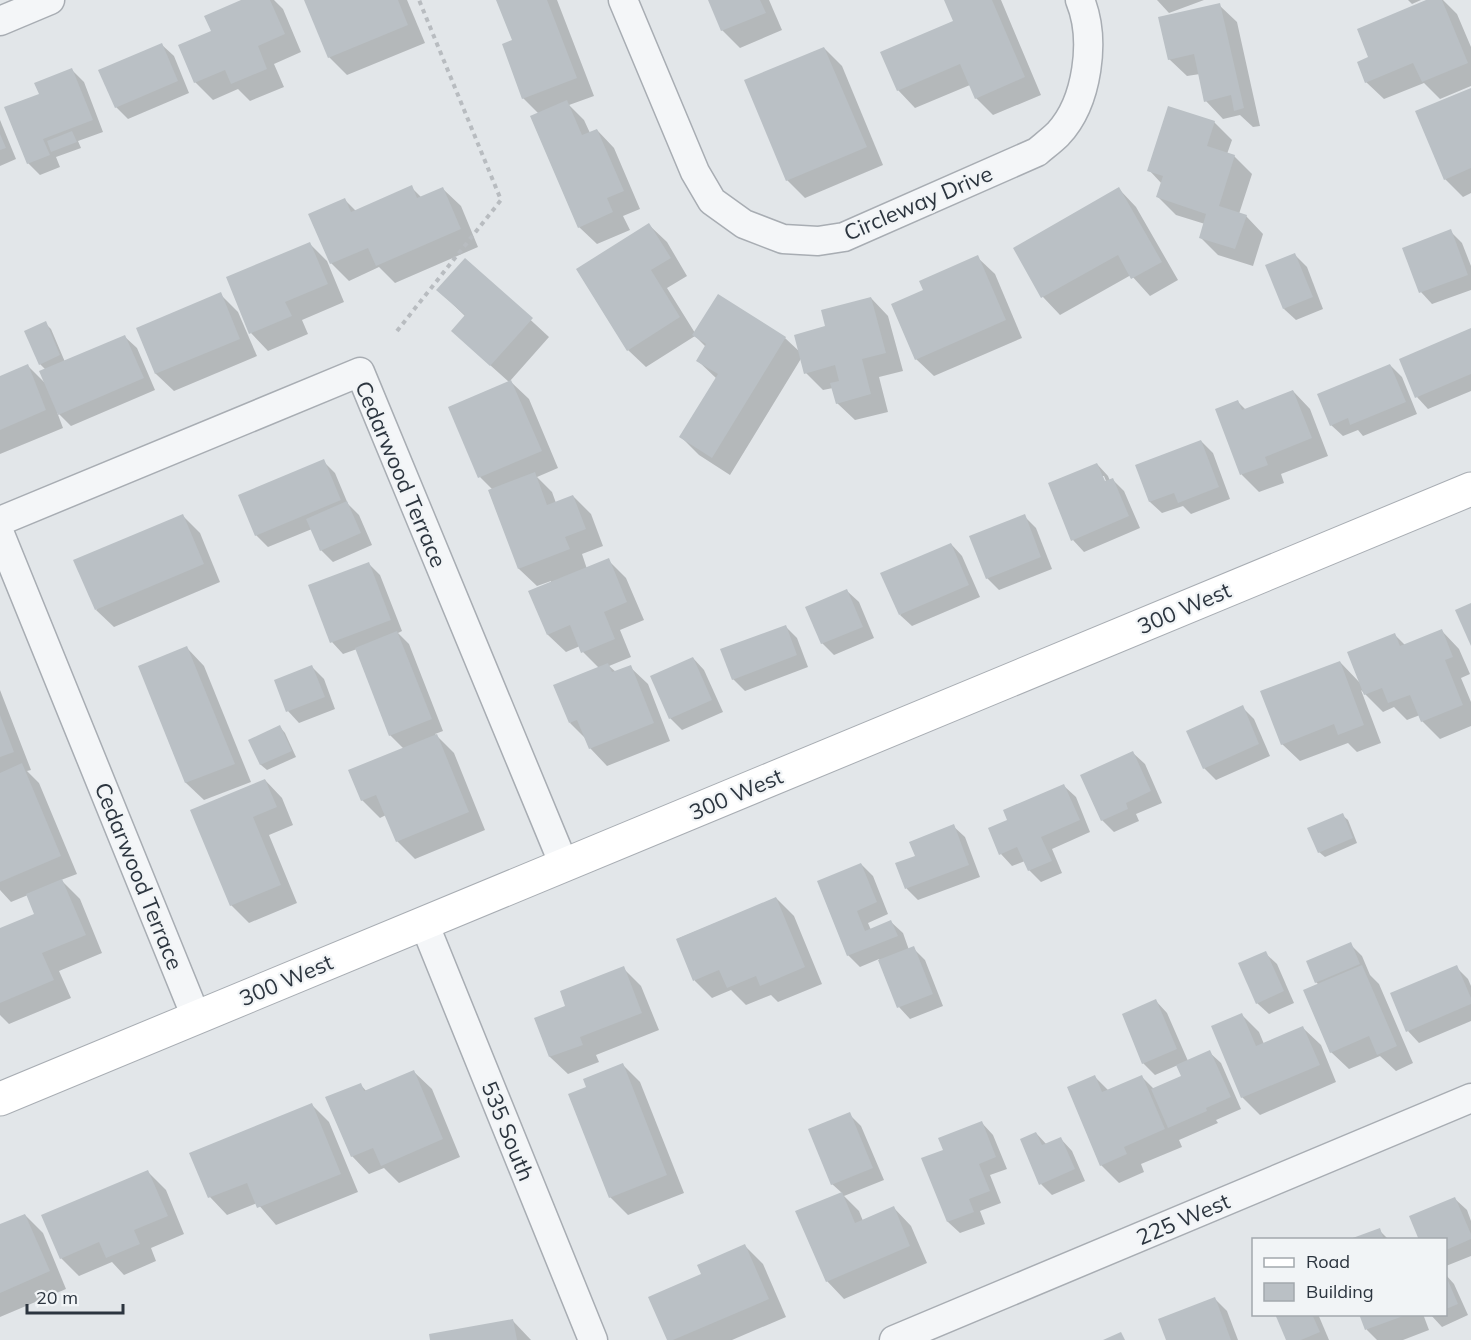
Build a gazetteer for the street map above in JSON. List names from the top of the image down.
{
  "streets": {
    "street": [
      "Circleway Drive",
      "Cedarwood Terrace",
      "300 West",
      "535 South",
      "225 West"
    ]
  },
  "crossings": [
    ["Cedarwood Terrace", "300 West"],
    ["300 West", "535 South"]
  ],
  "legend": ["Road", "Building"],
  "scale_bar": "20 m"
}
